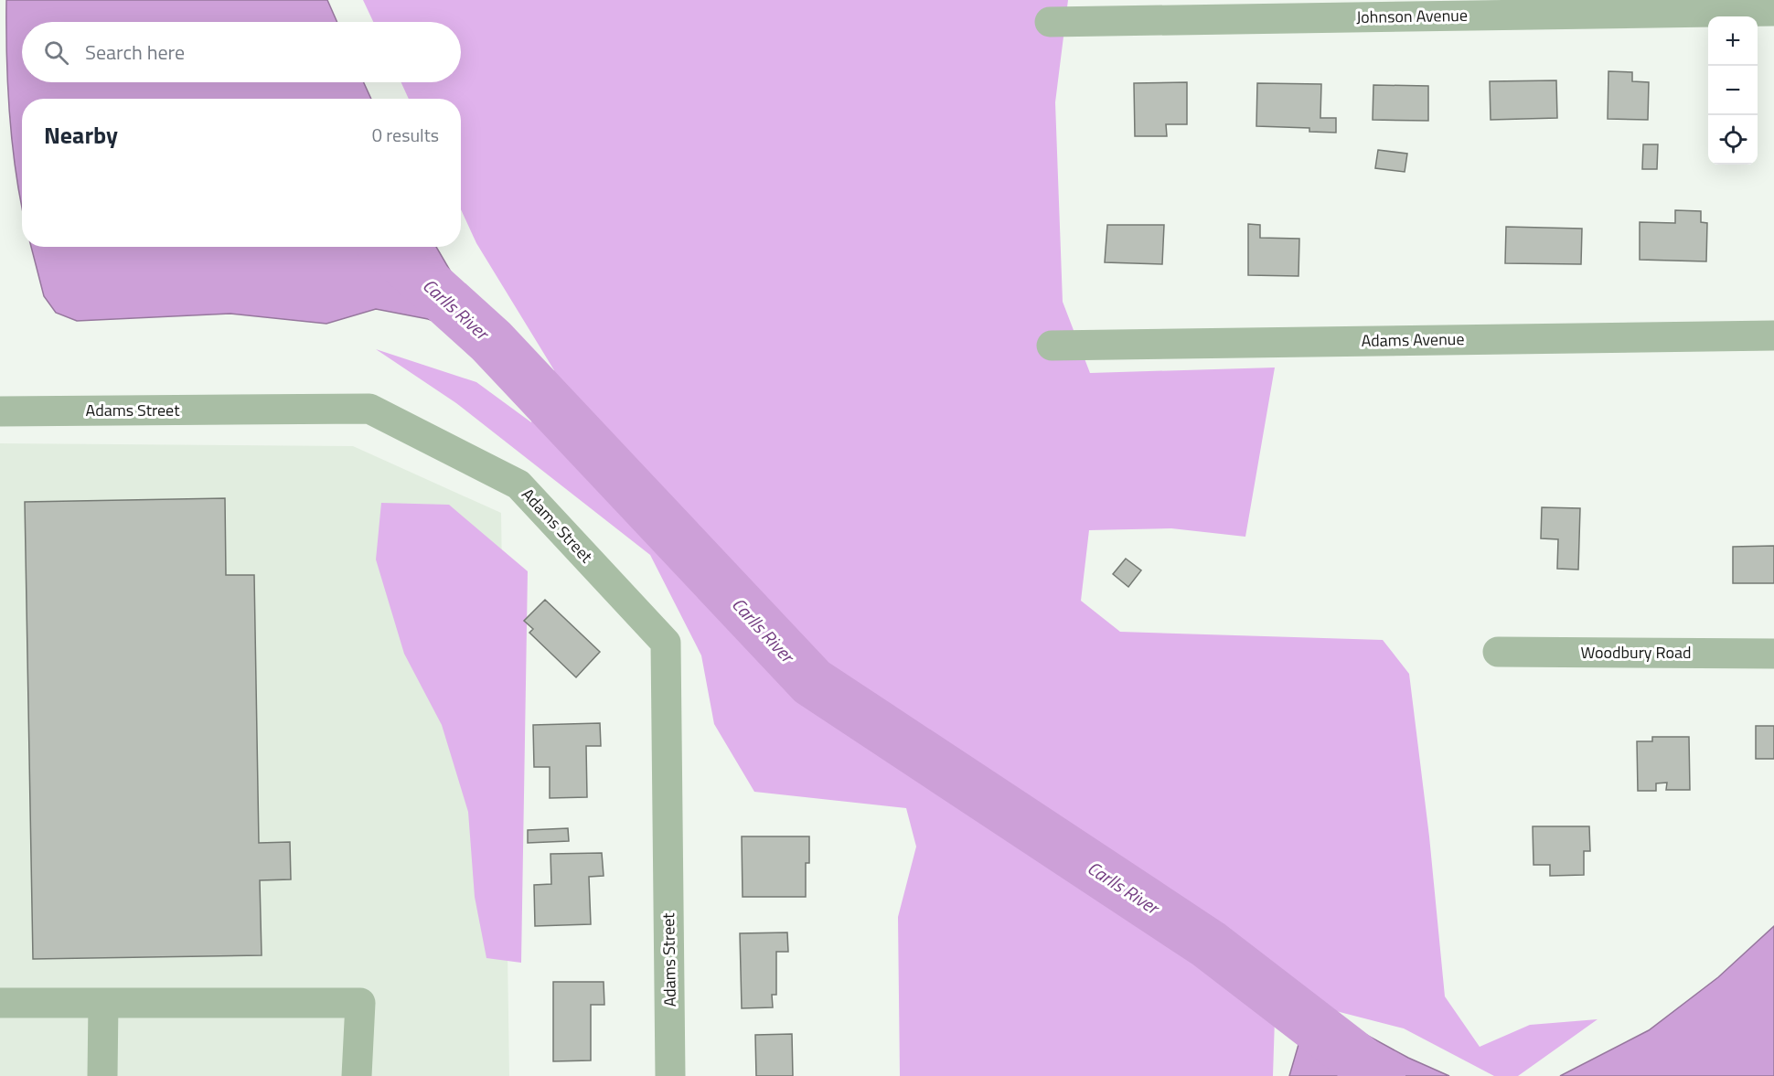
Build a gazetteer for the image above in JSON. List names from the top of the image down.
{
  "streets": {
    "street": [
      "Johnson Avenue",
      "Adams Avenue",
      "Adams Street",
      "Woodbury Road"
    ]
  },
  "water": ["Carlls River"],
  "page": {
    "map_buttons": ["+", "−"],
    "search": "Search here",
    "heading": ["Nearby", "0 results"]
  }
}
